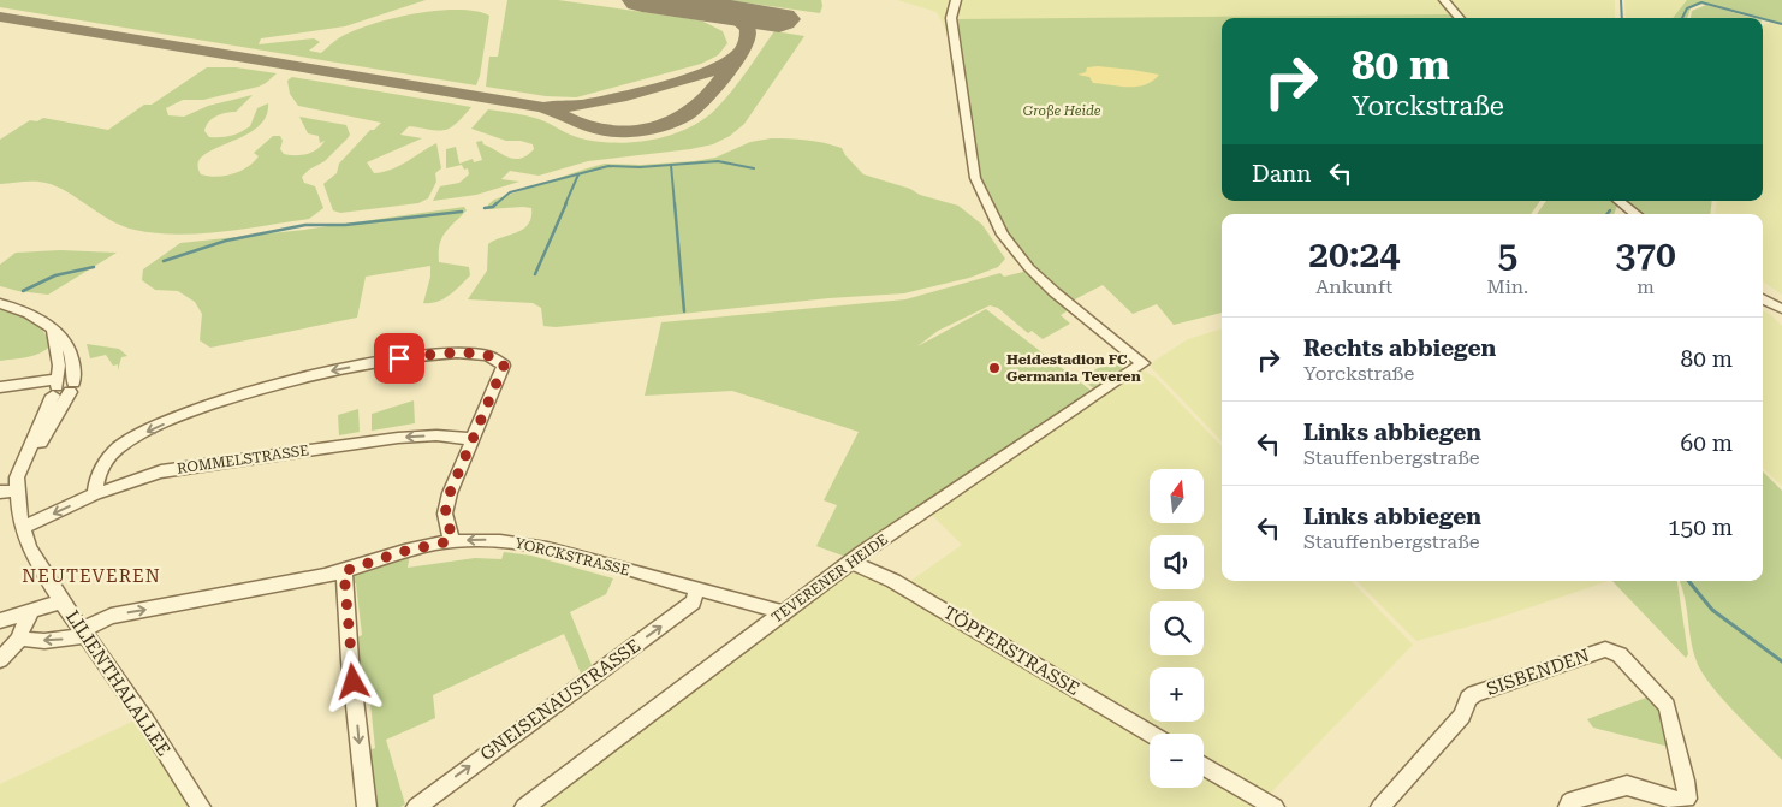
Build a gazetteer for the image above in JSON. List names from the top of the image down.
{
  "streets": {
    "street": [
      "ROMMELSTRASSE",
      "YORCKSTRASSE",
      "TEVERENER HEIDE",
      "TÖPFERSTRASSE",
      "SISBENDEN",
      "LILIENTHALALLEE",
      "GNEISENAUSTRASSE"
    ]
  },
  "crossings": [
    ["ROMMELSTRASSE", "LILIENTHALALLEE"],
    ["YORCKSTRASSE", "LILIENTHALALLEE"],
    ["YORCKSTRASSE", "GNEISENAUSTRASSE"],
    ["TEVERENER HEIDE", "TÖPFERSTRASSE"]
  ],
  "one_way": ["ROMMELSTRASSE", "GNEISENAUSTRASSE"],
  "districts": ["NEUTEVEREN"],
  "parks": ["Große Heide"],
  "places": ["Heidestadion FC Germania Teveren"],
  "north": "top",
  "page": {
    "turn": ["80 m", "Yorckstraße"],
    "then": "Dann",
    "eta": [
      "20:24",
      "Ankunft",
      "5",
      "Min.",
      "370",
      "m"
    ],
    "list": [
      {
        "name": "Rechts abbiegen",
        "note": "Yorckstraße",
        "value": "80 m"
      },
      {
        "name": "Links abbiegen",
        "note": "Stauffenbergstraße",
        "value": "60 m"
      },
      {
        "name": "Links abbiegen",
        "note": "Stauffenbergstraße",
        "value": "150 m"
      }
    ],
    "map_buttons": ["+", "−"]
  }
}
